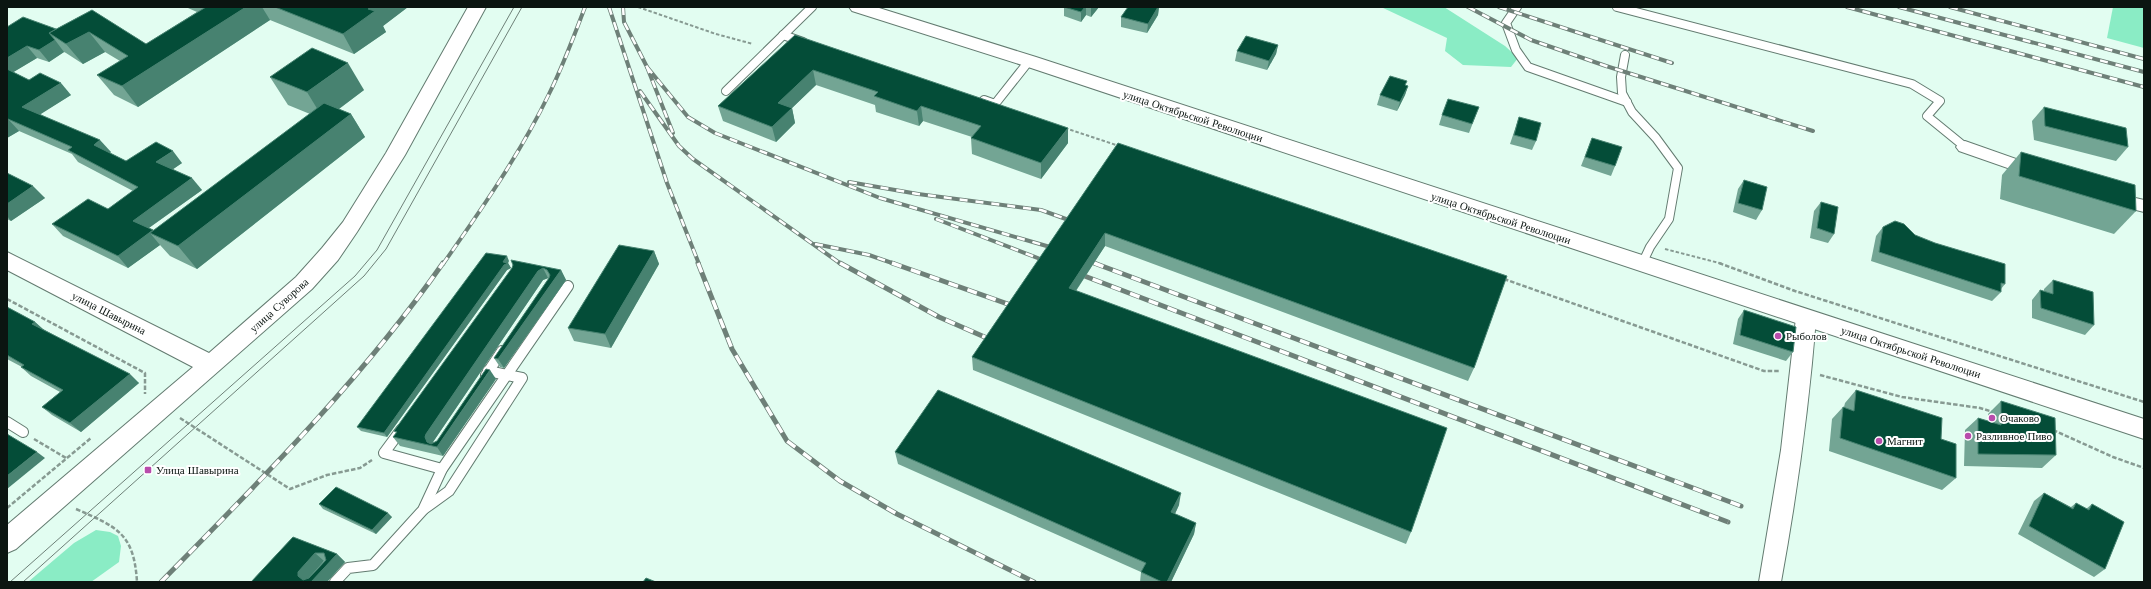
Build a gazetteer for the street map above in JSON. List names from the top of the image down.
{
  "streets": {
    "main road": ["улица Октябрьской Революции", "улица Суворова", "улица Шавырина"]
  },
  "crossings": [
    ["улица Суворова", "улица Шавырина"]
  ],
  "places": {
    "other": [
      "Рыболов",
      "Очаково",
      "Разливное Пиво",
      "Магнит"
    ],
    "transit": ["Улица Шавырина"]
  }
}
